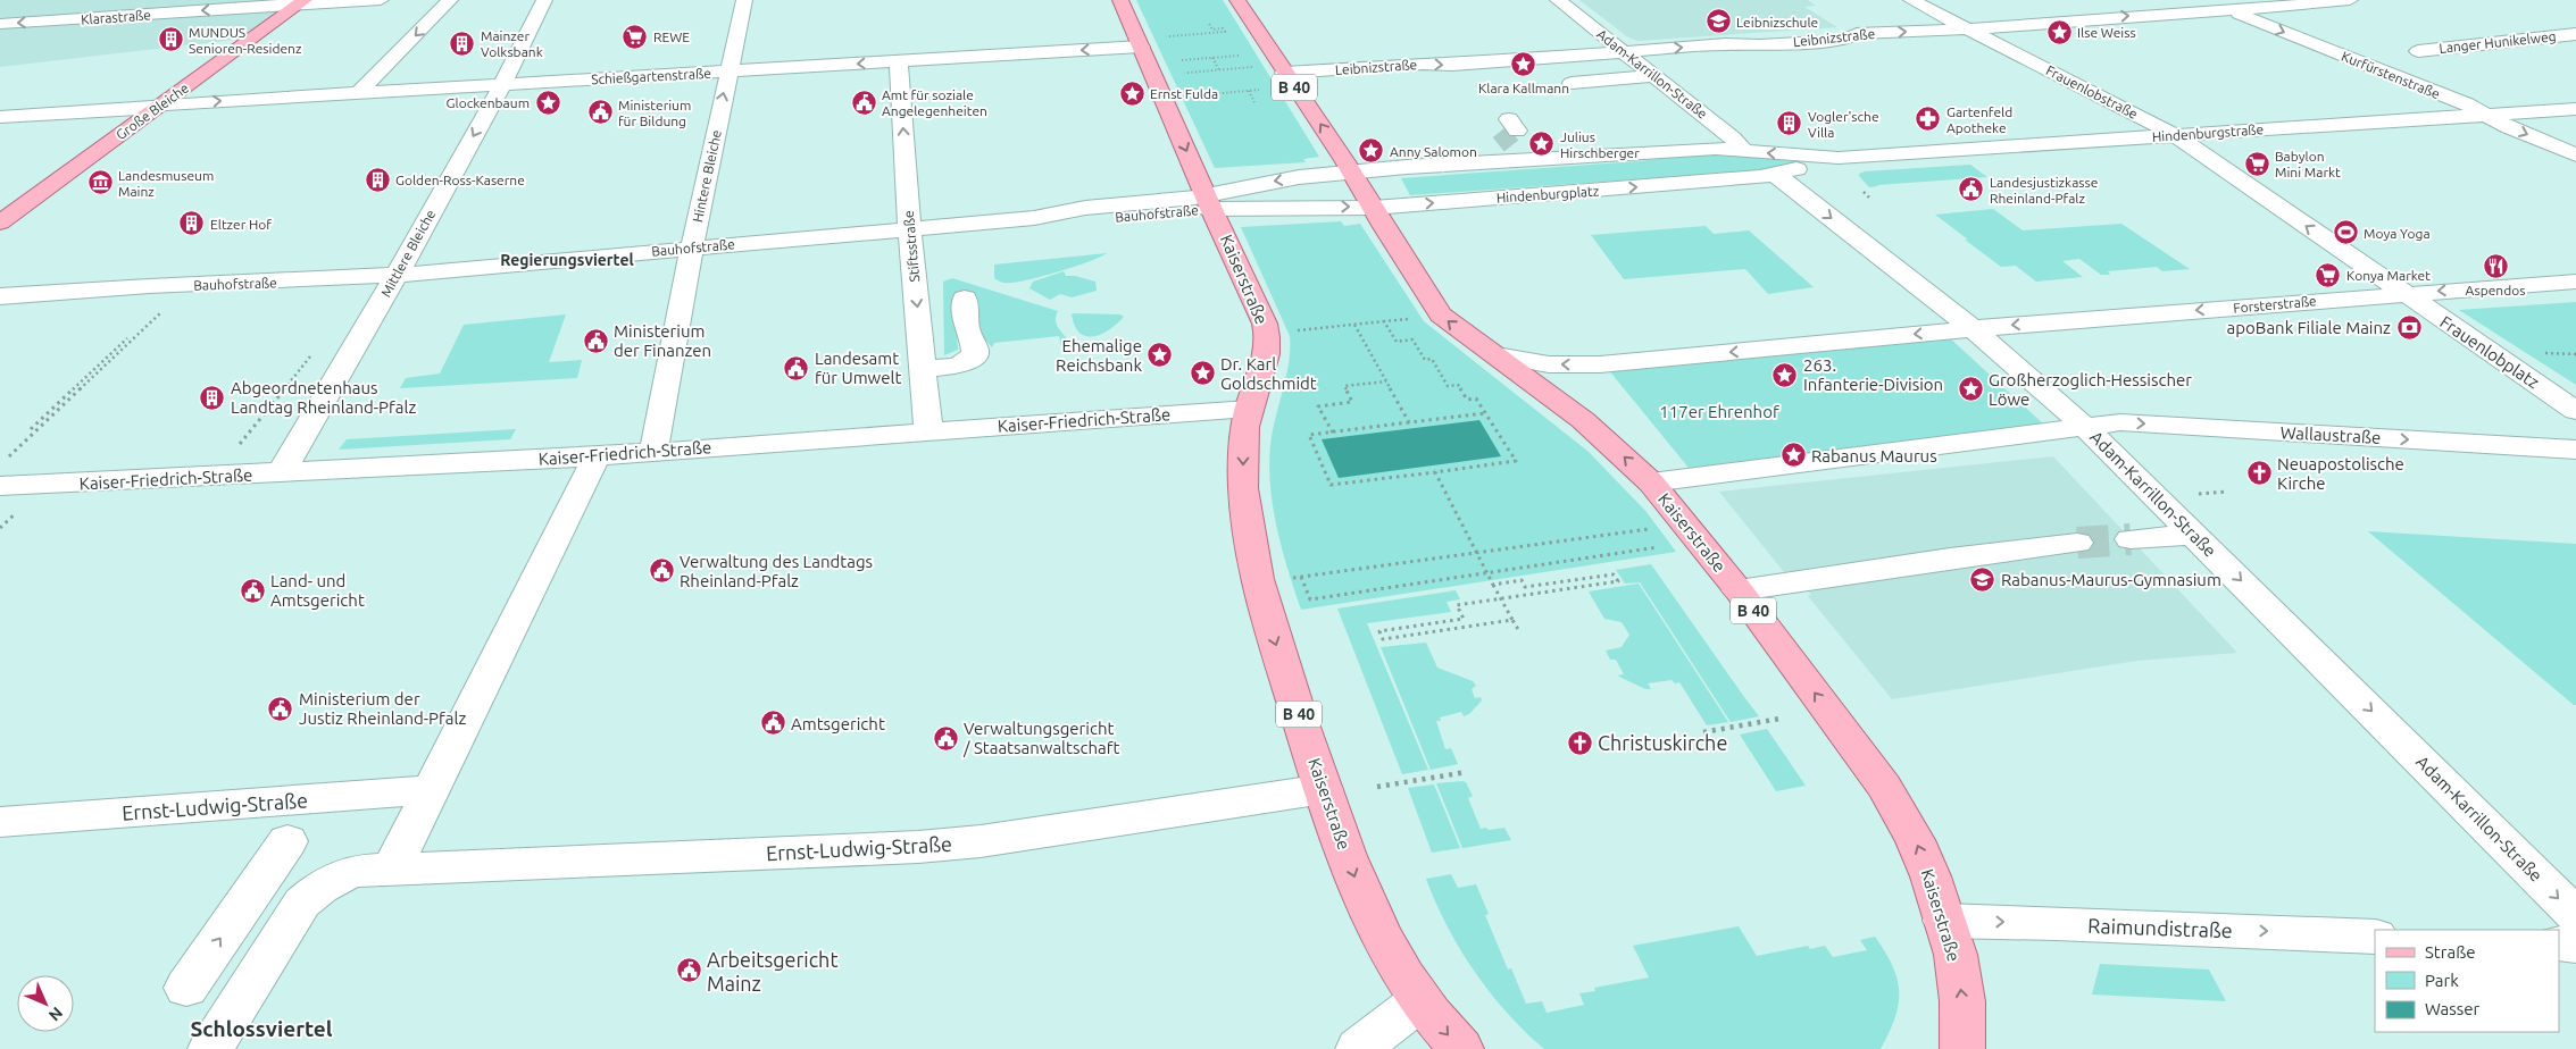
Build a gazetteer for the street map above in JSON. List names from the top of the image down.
{
  "streets": {
    "main road": ["B 40", "Große Bleiche", "Kaiserstraße"],
    "street": [
      "Klarastraße",
      "Leibnizstraße",
      "Langer Hunikelweg",
      "Adam-Karrillon-Straße",
      "Kurfürstenstraße",
      "Schießgartenstraße",
      "Frauenlobstraße",
      "Hindenburgstraße",
      "Hintere Bleiche",
      "Hindenburgplatz",
      "Bauhofstraße",
      "Stiftsstraße",
      "Mittlere Bleiche",
      "Forsterstraße",
      "Frauenlobplatz",
      "Kaiser-Friedrich-Straße",
      "Wallaustraße",
      "Ernst-Ludwig-Straße",
      "Raimundistraße"
    ]
  },
  "crossings": [
    ["Klarastraße", "Große Bleiche"],
    ["Leibnizstraße", "Adam-Karrillon-Straße"],
    ["Leibnizstraße", "Kurfürstenstraße"],
    ["Leibnizstraße", "Frauenlobstraße"],
    ["Leibnizstraße", "Kaiserstraße"],
    ["Adam-Karrillon-Straße", "Hindenburgplatz"],
    ["Adam-Karrillon-Straße", "Forsterstraße"],
    ["Adam-Karrillon-Straße", "Wallaustraße"],
    ["Kurfürstenstraße", "Hindenburgstraße"],
    ["Schießgartenstraße", "Große Bleiche"],
    ["Schießgartenstraße", "Hintere Bleiche"],
    ["Schießgartenstraße", "Stiftsstraße"],
    ["Schießgartenstraße", "Mittlere Bleiche"],
    ["Schießgartenstraße", "Kaiserstraße"],
    ["Frauenlobstraße", "Hindenburgstraße"],
    ["Frauenlobstraße", "Forsterstraße"],
    ["Frauenlobstraße", "Frauenlobplatz"],
    ["Hindenburgstraße", "Hindenburgplatz"],
    ["Hintere Bleiche", "Bauhofstraße"],
    ["Hintere Bleiche", "Kaiser-Friedrich-Straße"],
    ["Hindenburgplatz", "Kaiserstraße"],
    ["Bauhofstraße", "Stiftsstraße"],
    ["Bauhofstraße", "Mittlere Bleiche"],
    ["Bauhofstraße", "Kaiserstraße"],
    ["Stiftsstraße", "Kaiser-Friedrich-Straße"],
    ["Mittlere Bleiche", "Kaiser-Friedrich-Straße"],
    ["Kaiserstraße", "Kaiser-Friedrich-Straße"],
    ["Kaiserstraße", "Wallaustraße"],
    ["Kaiserstraße", "Ernst-Ludwig-Straße"],
    ["Kaiserstraße", "Raimundistraße"],
    ["Forsterstraße", "Frauenlobplatz"]
  ],
  "one_way": [
    "Klarastraße",
    "Adam-Karrillon-Straße",
    "Kurfürstenstraße",
    "Frauenlobstraße",
    "Hintere Bleiche",
    "Forsterstraße",
    "Wallaustraße",
    "Raimundistraße"
  ],
  "districts": ["Regierungsviertel", "Schlossviertel"],
  "parks": ["117er Ehrenhof"],
  "places": {
    "school or university": ["Leibnizschule", "Rabanus-Maurus-Gymnasium"],
    "place": [
      "Ilse Weiss",
      "Klara Kallmann",
      "Ernst Fulda",
      "Glockenbaum",
      "Julius Hirschberger",
      "Anny Salomon",
      "Ehemalige Reichsbank",
      "Dr. Karl Goldschmidt",
      "263. Infanterie-Division",
      "Großherzoglich-Hessischer Löwe",
      "Rabanus Maurus"
    ],
    "supermarket": ["REWE", "Babylon Mini Markt", "Konya Market"],
    "building": [
      "MUNDUS Senioren-Residenz",
      "Mainzer Volksbank",
      "Vogler'sche Villa",
      "Golden-Ross-Kaserne",
      "Eltzer Hof",
      "Abgeordnetenhaus Landtag Rheinland-Pfalz"
    ],
    "public building": [
      "Amt für soziale Angelegenheiten",
      "Ministerium für Bildung",
      "Landesjustizkasse Rheinland-Pfalz",
      "Ministerium der Finanzen",
      "Landesamt für Umwelt",
      "Verwaltung des Landtags Rheinland-Pfalz",
      "Land- und Amtsgericht",
      "Ministerium der Justiz Rheinland-Pfalz",
      "Amtsgericht",
      "Verwaltungsgericht / Staatsanwaltschaft",
      "Arbeitsgericht Mainz"
    ],
    "pharmacy": ["Gartenfeld Apotheke"],
    "museum": ["Landesmuseum Mainz"],
    "sports": ["Moya Yoga"],
    "restaurant": ["Aspendos"],
    "bank": ["apoBank Filiale Mainz"],
    "church": ["Neuapostolische Kirche", "Christuskirche"]
  },
  "legend": ["Straße", "Park", "Wasser"],
  "north": "bottom right"
}
